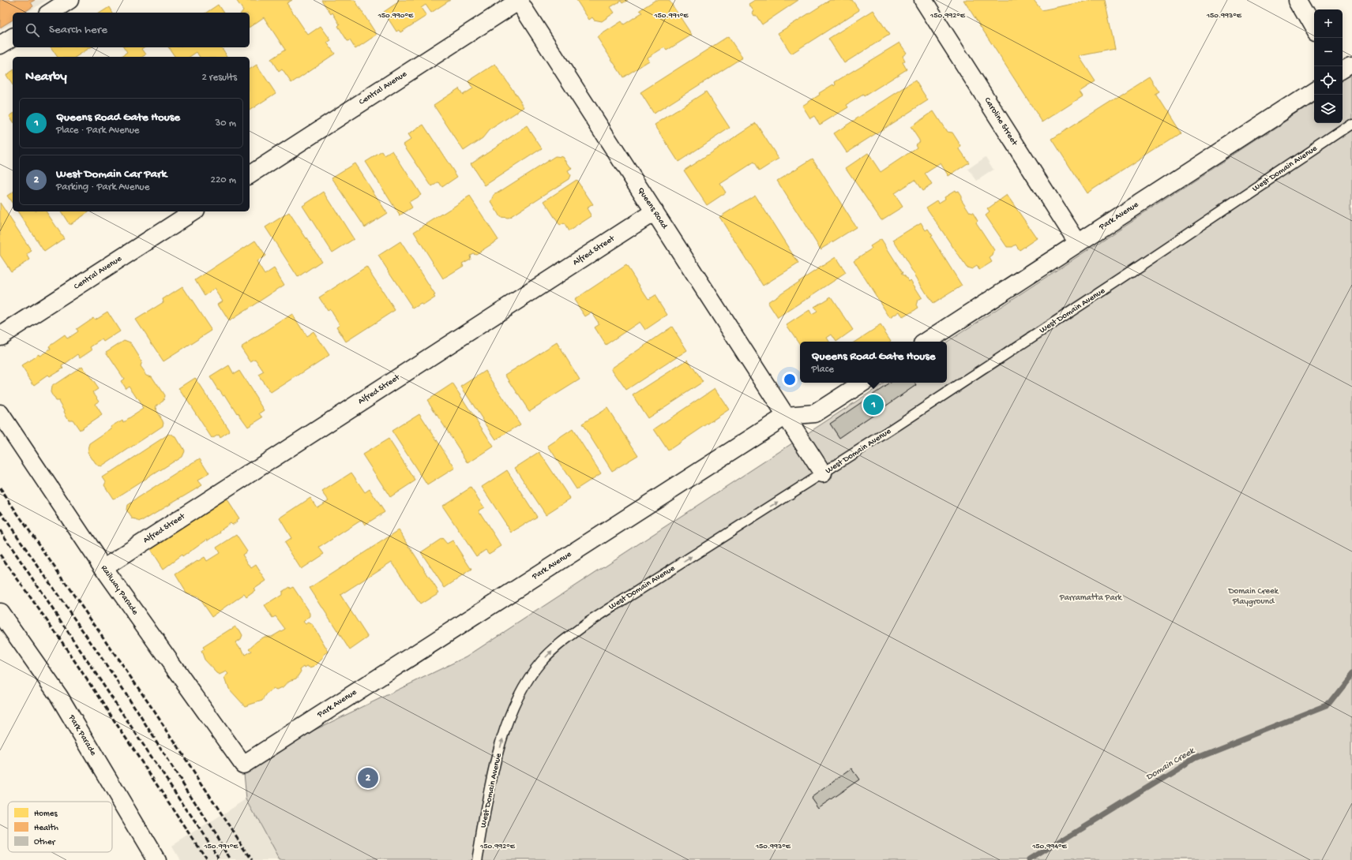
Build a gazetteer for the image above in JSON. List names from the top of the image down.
{
  "streets": {
    "street": [
      "Central Avenue",
      "Caroline Street",
      "Queens Road",
      "Park Avenue",
      "Alfred Street",
      "Railway Parade",
      "Park Parade"
    ],
    "lane": ["West Domain Avenue"]
  },
  "crossings": [
    ["Central Avenue", "Queens Road"],
    ["Caroline Street", "Park Avenue"],
    ["West Domain Avenue", "Queens Road"],
    ["Queens Road", "Park Avenue"],
    ["Queens Road", "Alfred Street"],
    ["Park Avenue", "Railway Parade"],
    ["Alfred Street", "Railway Parade"]
  ],
  "one_way": ["West Domain Avenue"],
  "water": ["Domain Creek"],
  "parks": ["Domain Creek Playground", "Parramatta Park"],
  "legend": ["Homes", "Health", "Other"],
  "page": {
    "map_buttons": ["+", "−"],
    "search": "Search here",
    "heading": ["Nearby", "2 results"],
    "list": [
      {
        "mark": "1",
        "name": "Queens Road Gate House",
        "note": "Place · Park Avenue",
        "value": "30 m"
      },
      {
        "mark": "2",
        "name": "West Domain Car Park",
        "note": "Parking · Park Avenue",
        "value": "220 m"
      }
    ],
    "popup": ["Queens Road Gate House", "Place"],
    "pins": ["1", "2"]
  },
  "coordinates": [
    "150.990°E",
    "150.991°E",
    "150.992°E",
    "150.993°E",
    "150.994°E"
  ]
}
